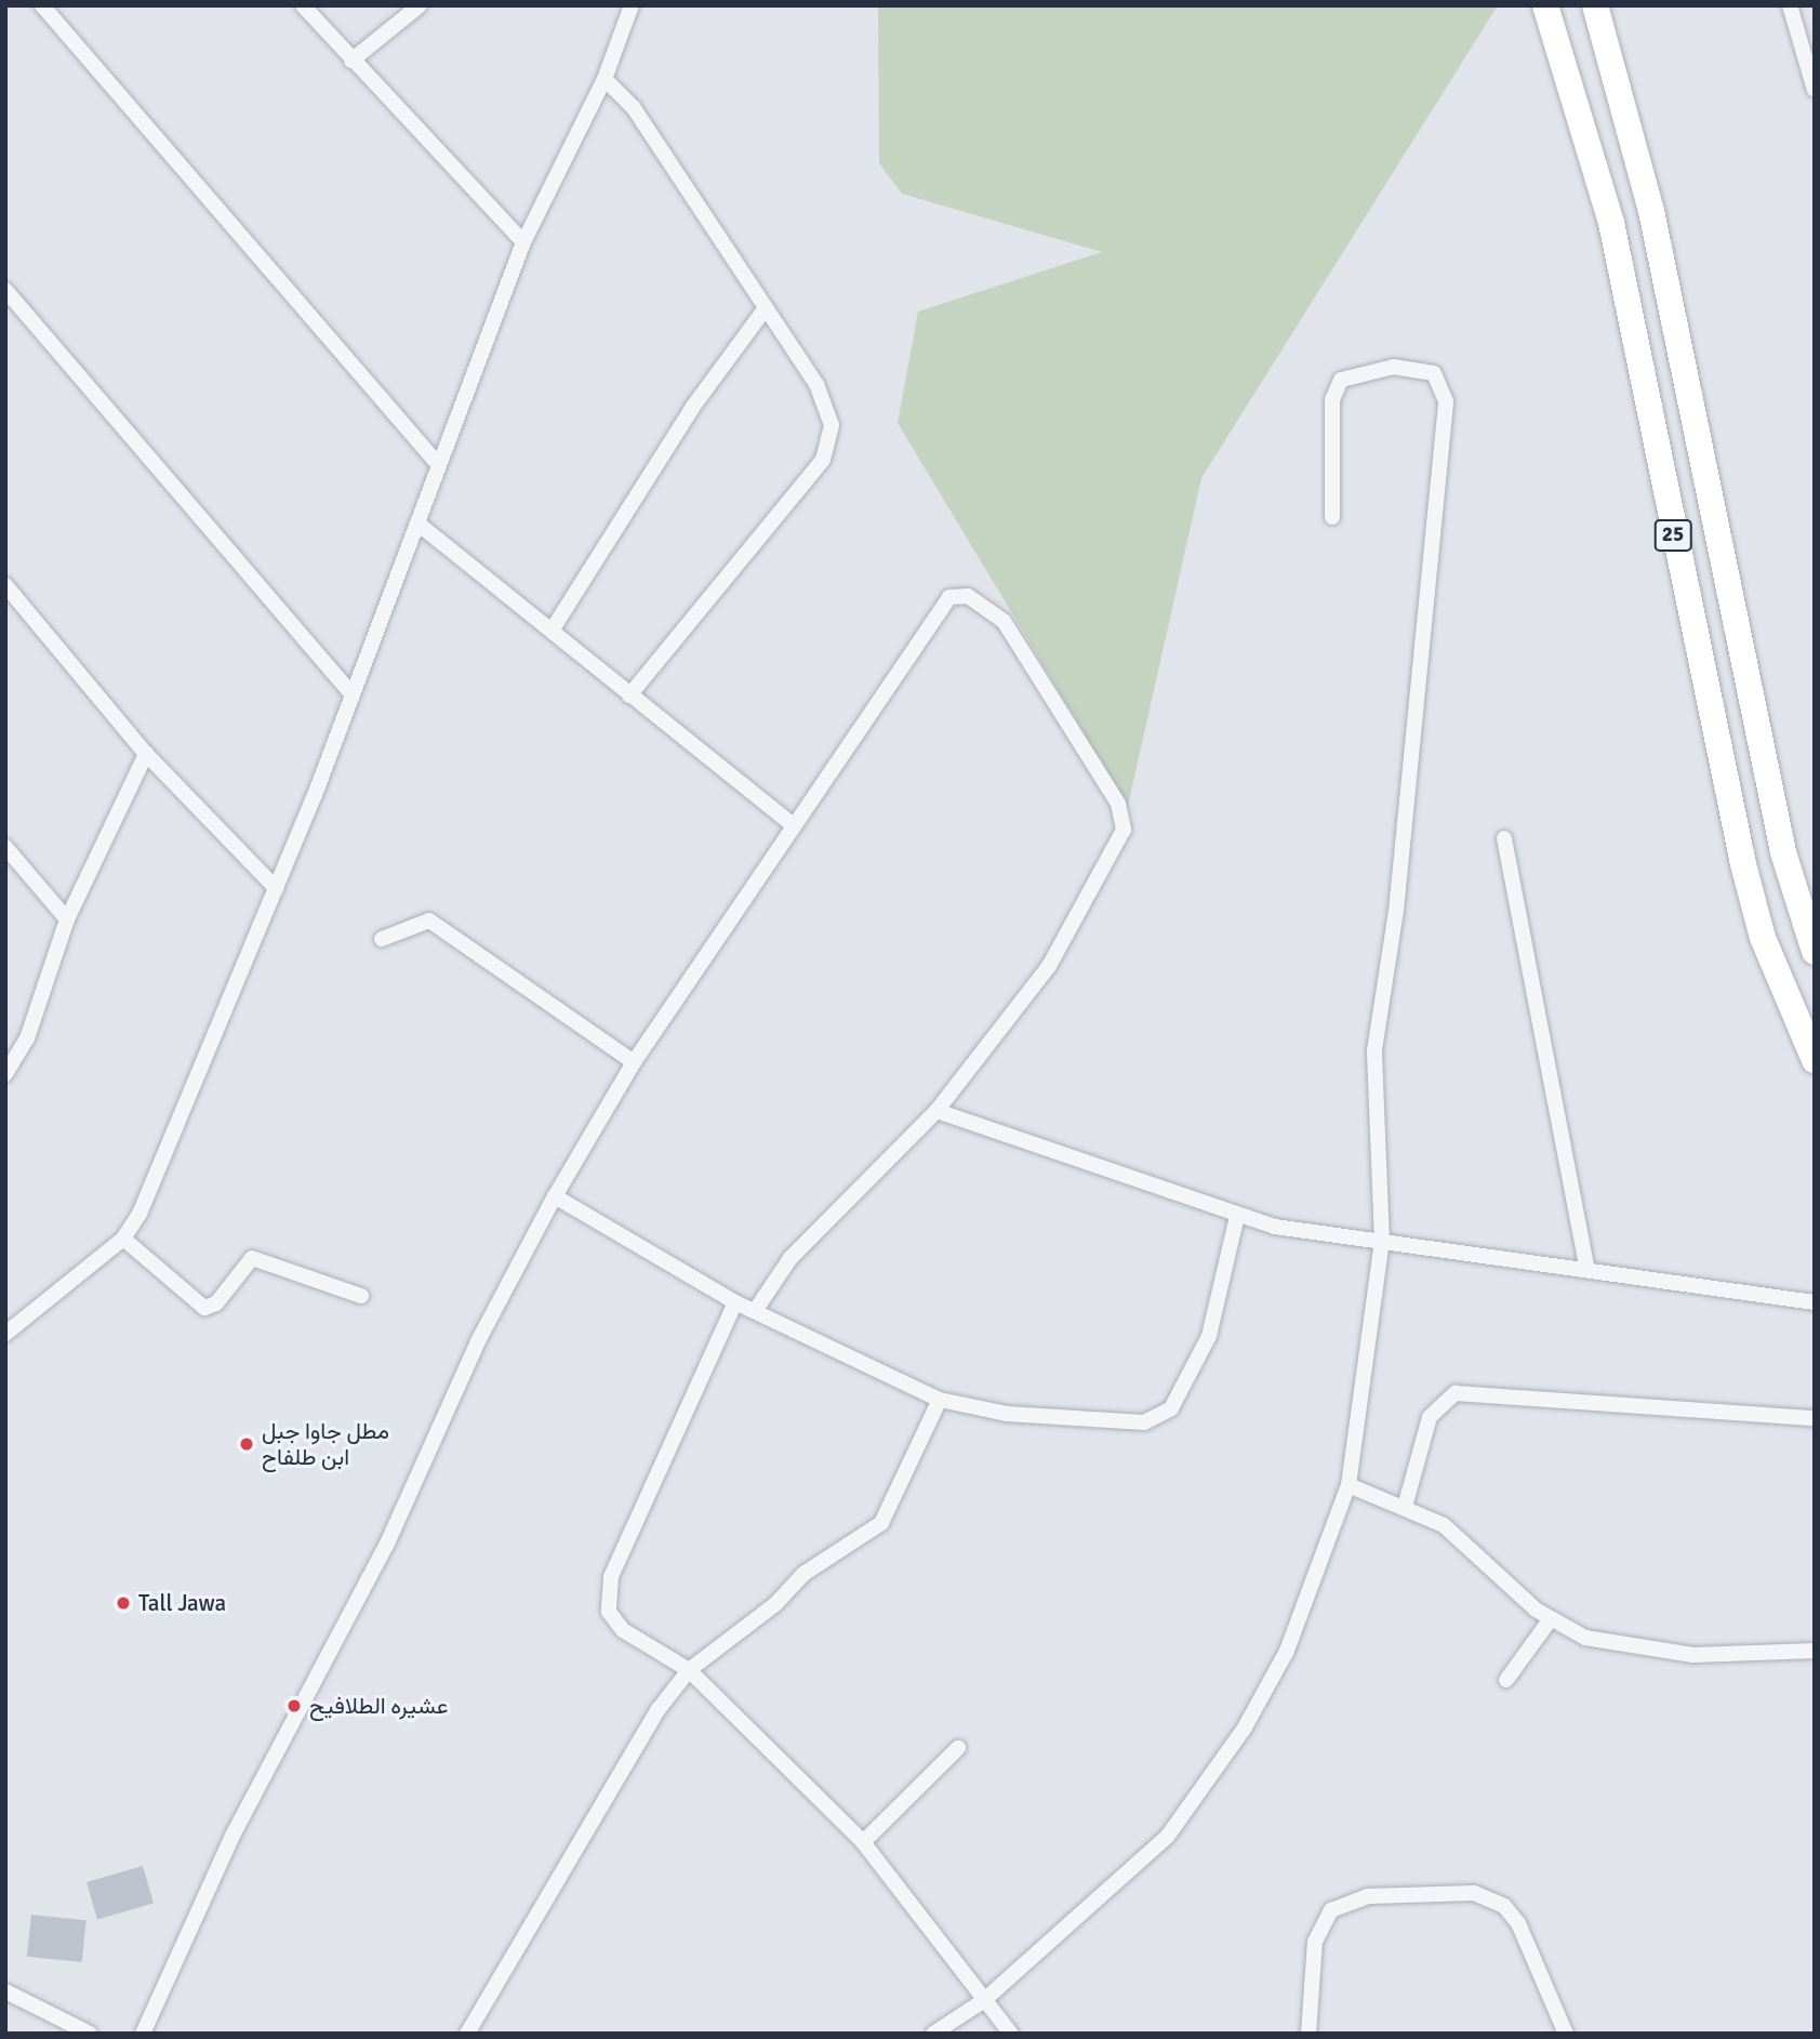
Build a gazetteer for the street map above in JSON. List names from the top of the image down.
{
  "streets": {
    "highway": ["25"]
  },
  "places": ["مطل جاوا جبل ابن طلفاح", "Tall Jawa", "عشيره الطلافيح"]
}
